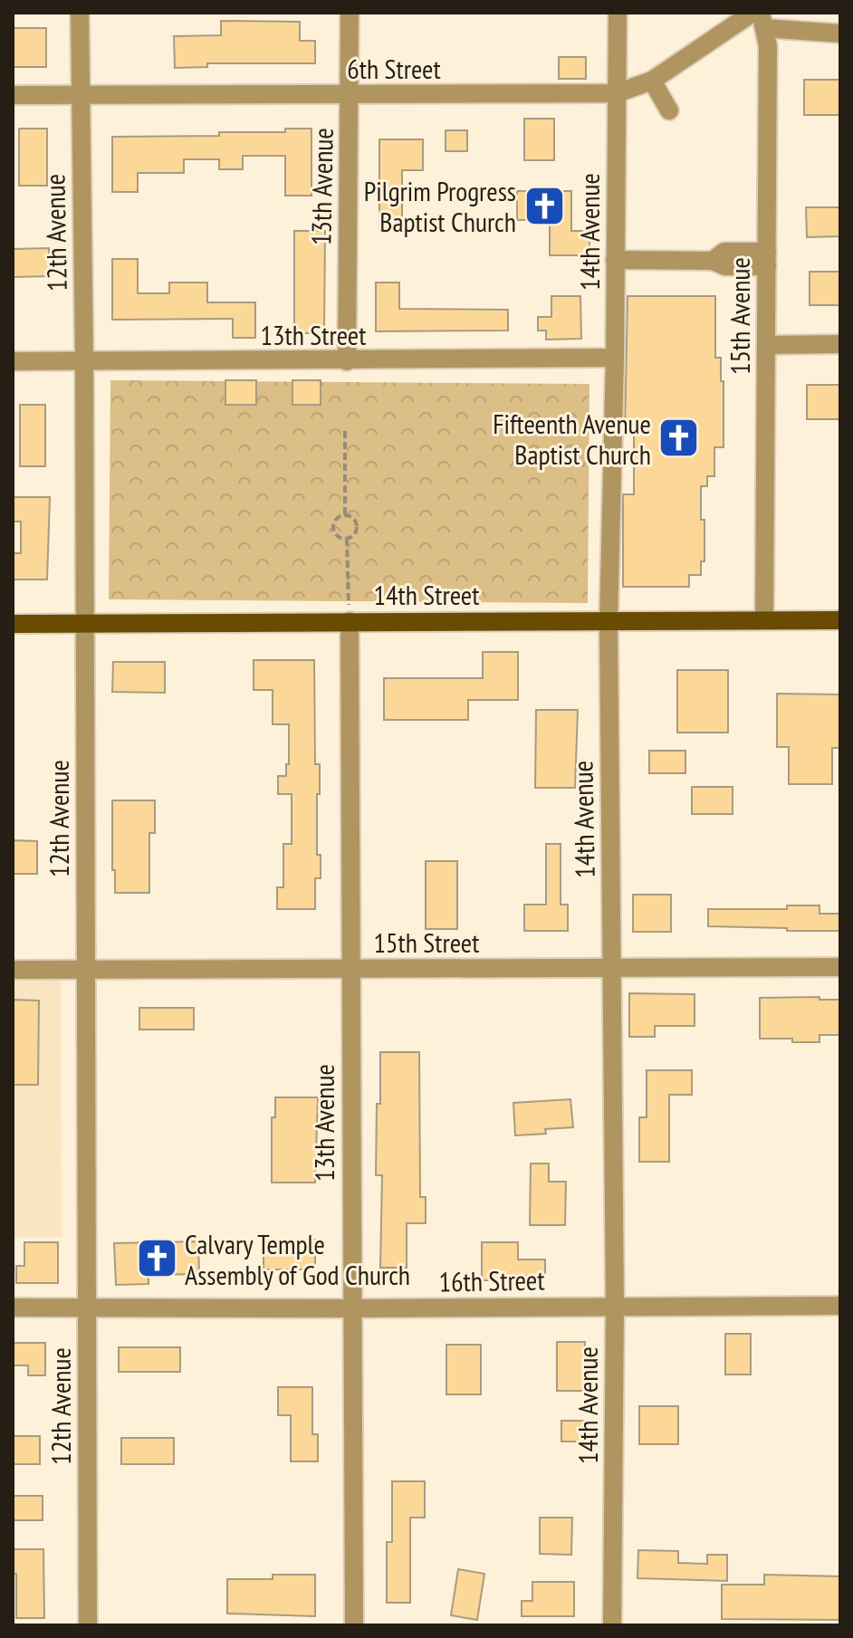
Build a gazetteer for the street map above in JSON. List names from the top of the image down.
{
  "streets": {
    "main road": ["14th Street"],
    "street": [
      "6th Street",
      "13th Avenue",
      "14th Avenue",
      "12th Avenue",
      "15th Avenue",
      "13th Street",
      "15th Street",
      "16th Street"
    ]
  },
  "crossings": [
    ["6th Street", "13th Avenue"],
    ["6th Street", "14th Avenue"],
    ["6th Street", "12th Avenue"],
    ["6th Street", "15th Avenue"],
    ["13th Avenue", "13th Street"],
    ["13th Avenue", "14th Street"],
    ["13th Avenue", "15th Street"],
    ["13th Avenue", "16th Street"],
    ["14th Avenue", "13th Street"],
    ["14th Avenue", "14th Street"],
    ["14th Avenue", "15th Street"],
    ["14th Avenue", "16th Street"],
    ["12th Avenue", "13th Street"],
    ["12th Avenue", "14th Street"],
    ["12th Avenue", "15th Street"],
    ["12th Avenue", "16th Street"],
    ["15th Avenue", "14th Street"]
  ],
  "places": {
    "church": ["Pilgrim Progress Baptist Church", "Fifteenth Avenue Baptist Church", "Calvary Temple Assembly of God Church"]
  }
}
